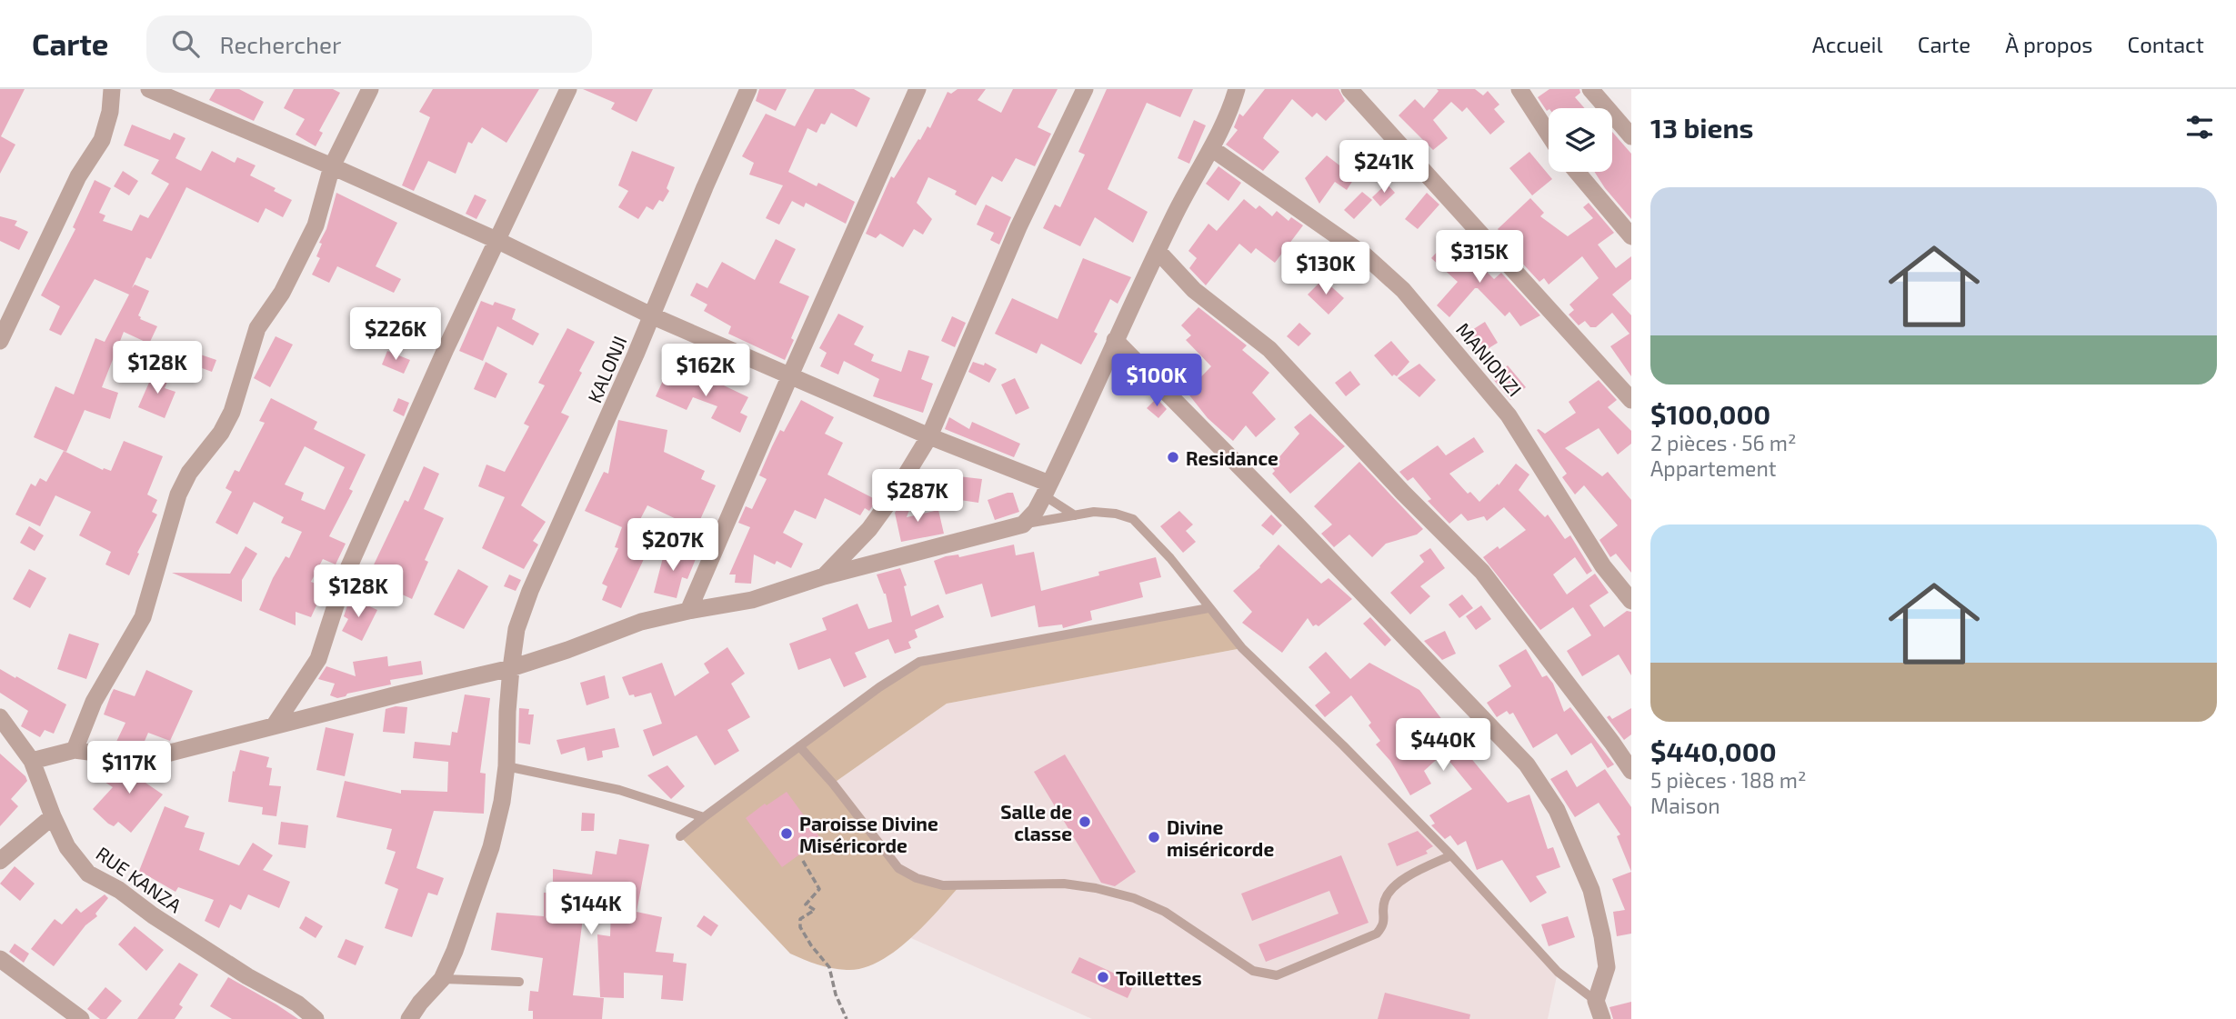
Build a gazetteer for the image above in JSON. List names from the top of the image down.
{
  "streets": {
    "street": ["MANIONZI", "KALONJI", "RUE KANZA"]
  },
  "places": [
    "Residance",
    "Salle de classe",
    "Paroisse Divine Miséricorde",
    "Divine miséricorde",
    "Toillettes"
  ],
  "page": {
    "header": "Carte",
    "search": "Rechercher",
    "nav": [
      "Accueil",
      "Carte",
      "À propos",
      "Contact"
    ],
    "heading": "13 biens",
    "price": [
      "$241K",
      "$315K",
      "$130K",
      "$226K",
      "$128K",
      "$162K",
      "$100K",
      "$287K",
      "$207K",
      "$128K",
      "$440K",
      "$117K",
      "$144K"
    ],
    "list": [
      {
        "name": "$100,000",
        "note": "2 pièces · 56 m² · Appartement"
      },
      {
        "name": "$440,000",
        "note": "5 pièces · 188 m² · Maison"
      }
    ]
  }
}
